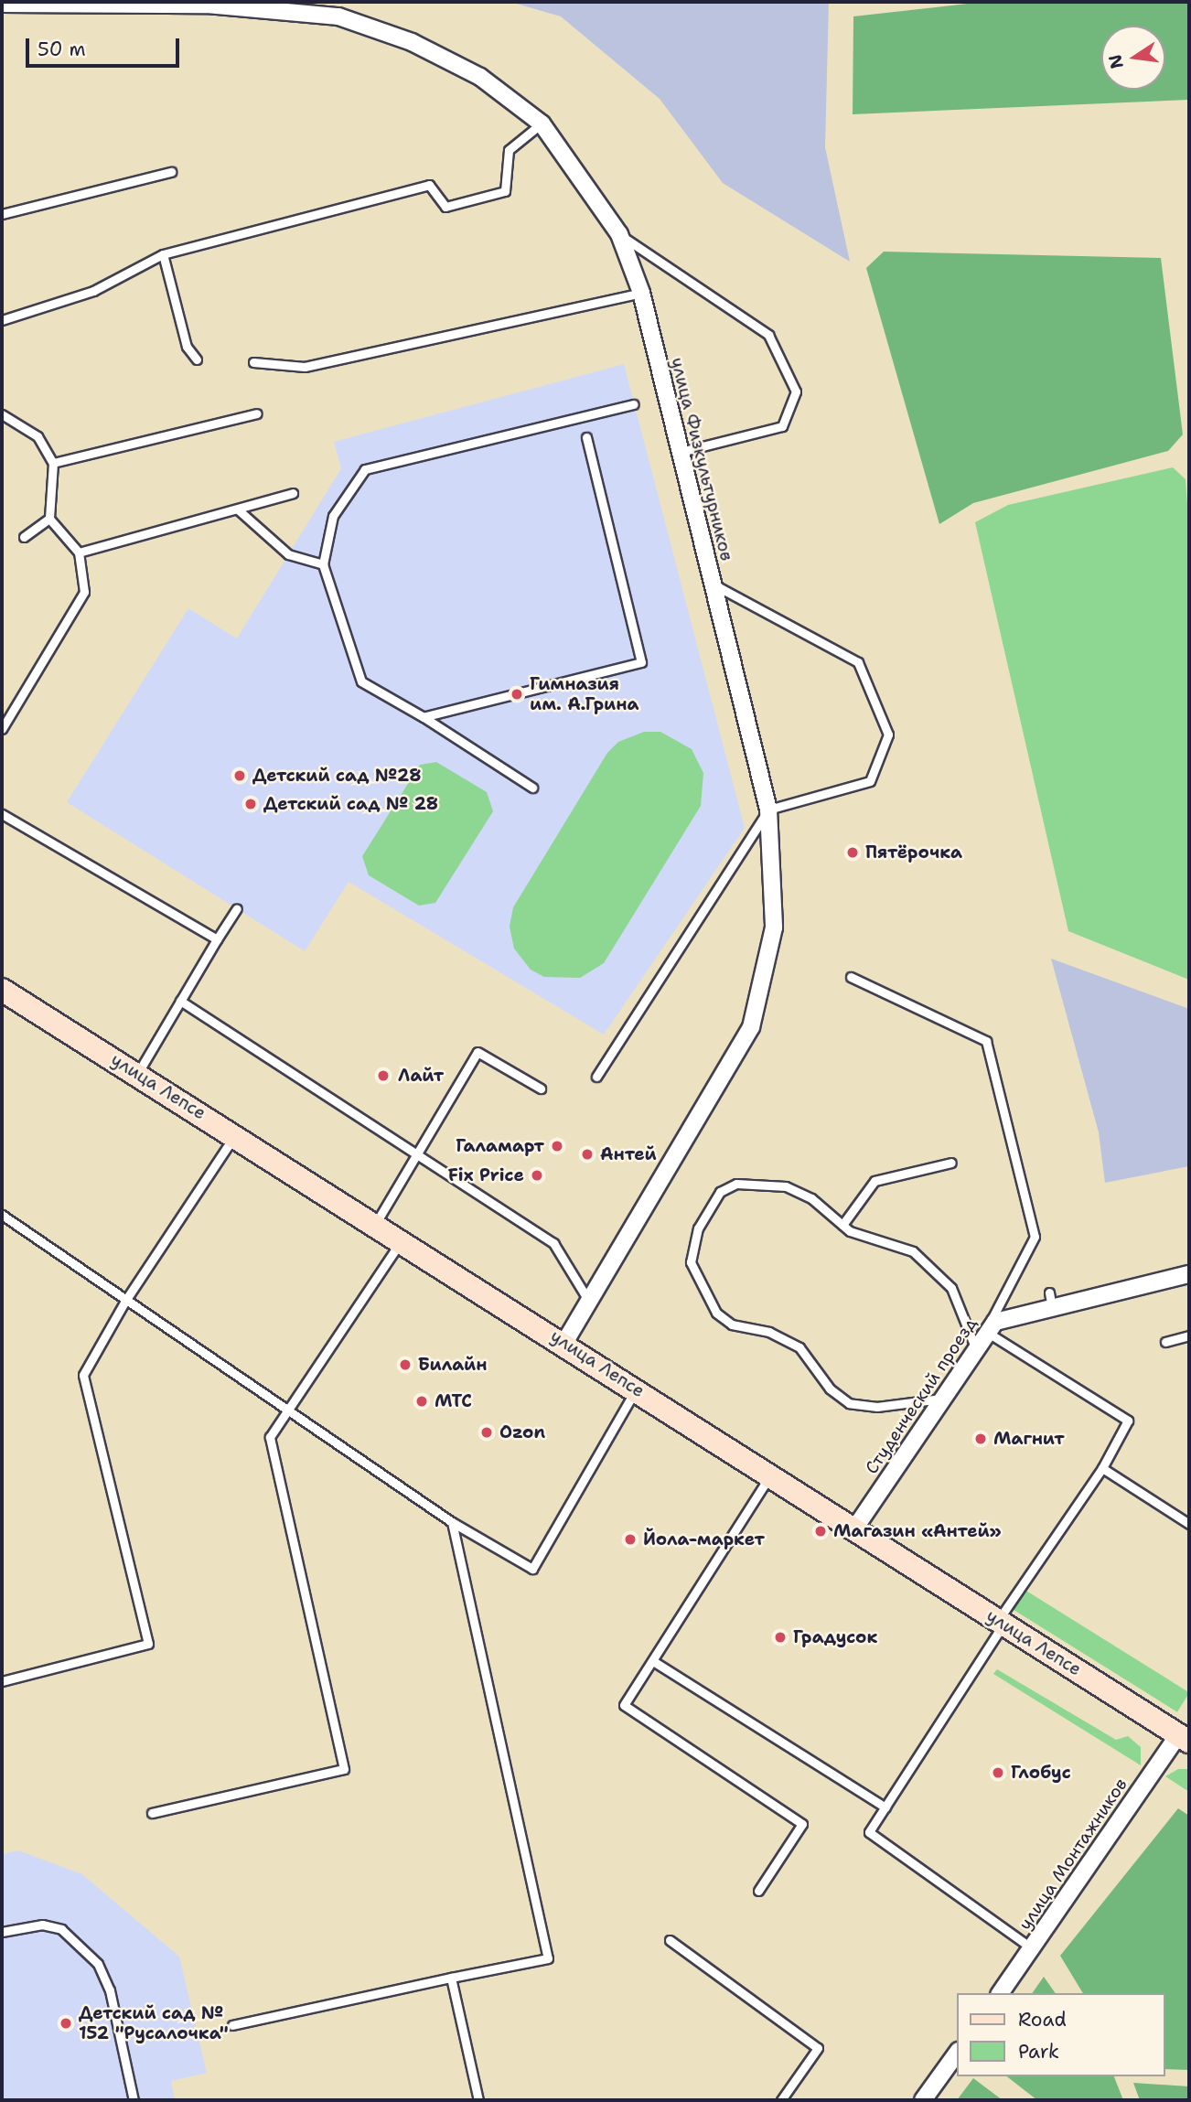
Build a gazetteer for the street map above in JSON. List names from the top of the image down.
{
  "streets": {
    "main road": ["улица Лепсе"],
    "street": ["улица Физкультурников", "Студенческий проезд", "улица Монтажников"]
  },
  "crossings": [
    ["улица Физкультурников", "улица Лепсе"],
    ["улица Лепсе", "Студенческий проезд"],
    ["улица Лепсе", "улица Монтажников"]
  ],
  "places": [
    "Гимназия им. А.Грина",
    "Детский сад №28",
    "Детский сад № 28",
    "Пятёрочка",
    "Лайт",
    "Галамарт",
    "Антей",
    "Fix Price",
    "Билайн",
    "МТС",
    "Ozon",
    "Магнит",
    "Магазин «Антей»",
    "Йола-маркет",
    "Градусок",
    "Глобус",
    "Детский сад № 152 \"Русалочка\""
  ],
  "legend": ["Road", "Park"],
  "scale_bar": "50 m",
  "north": "left"
}
